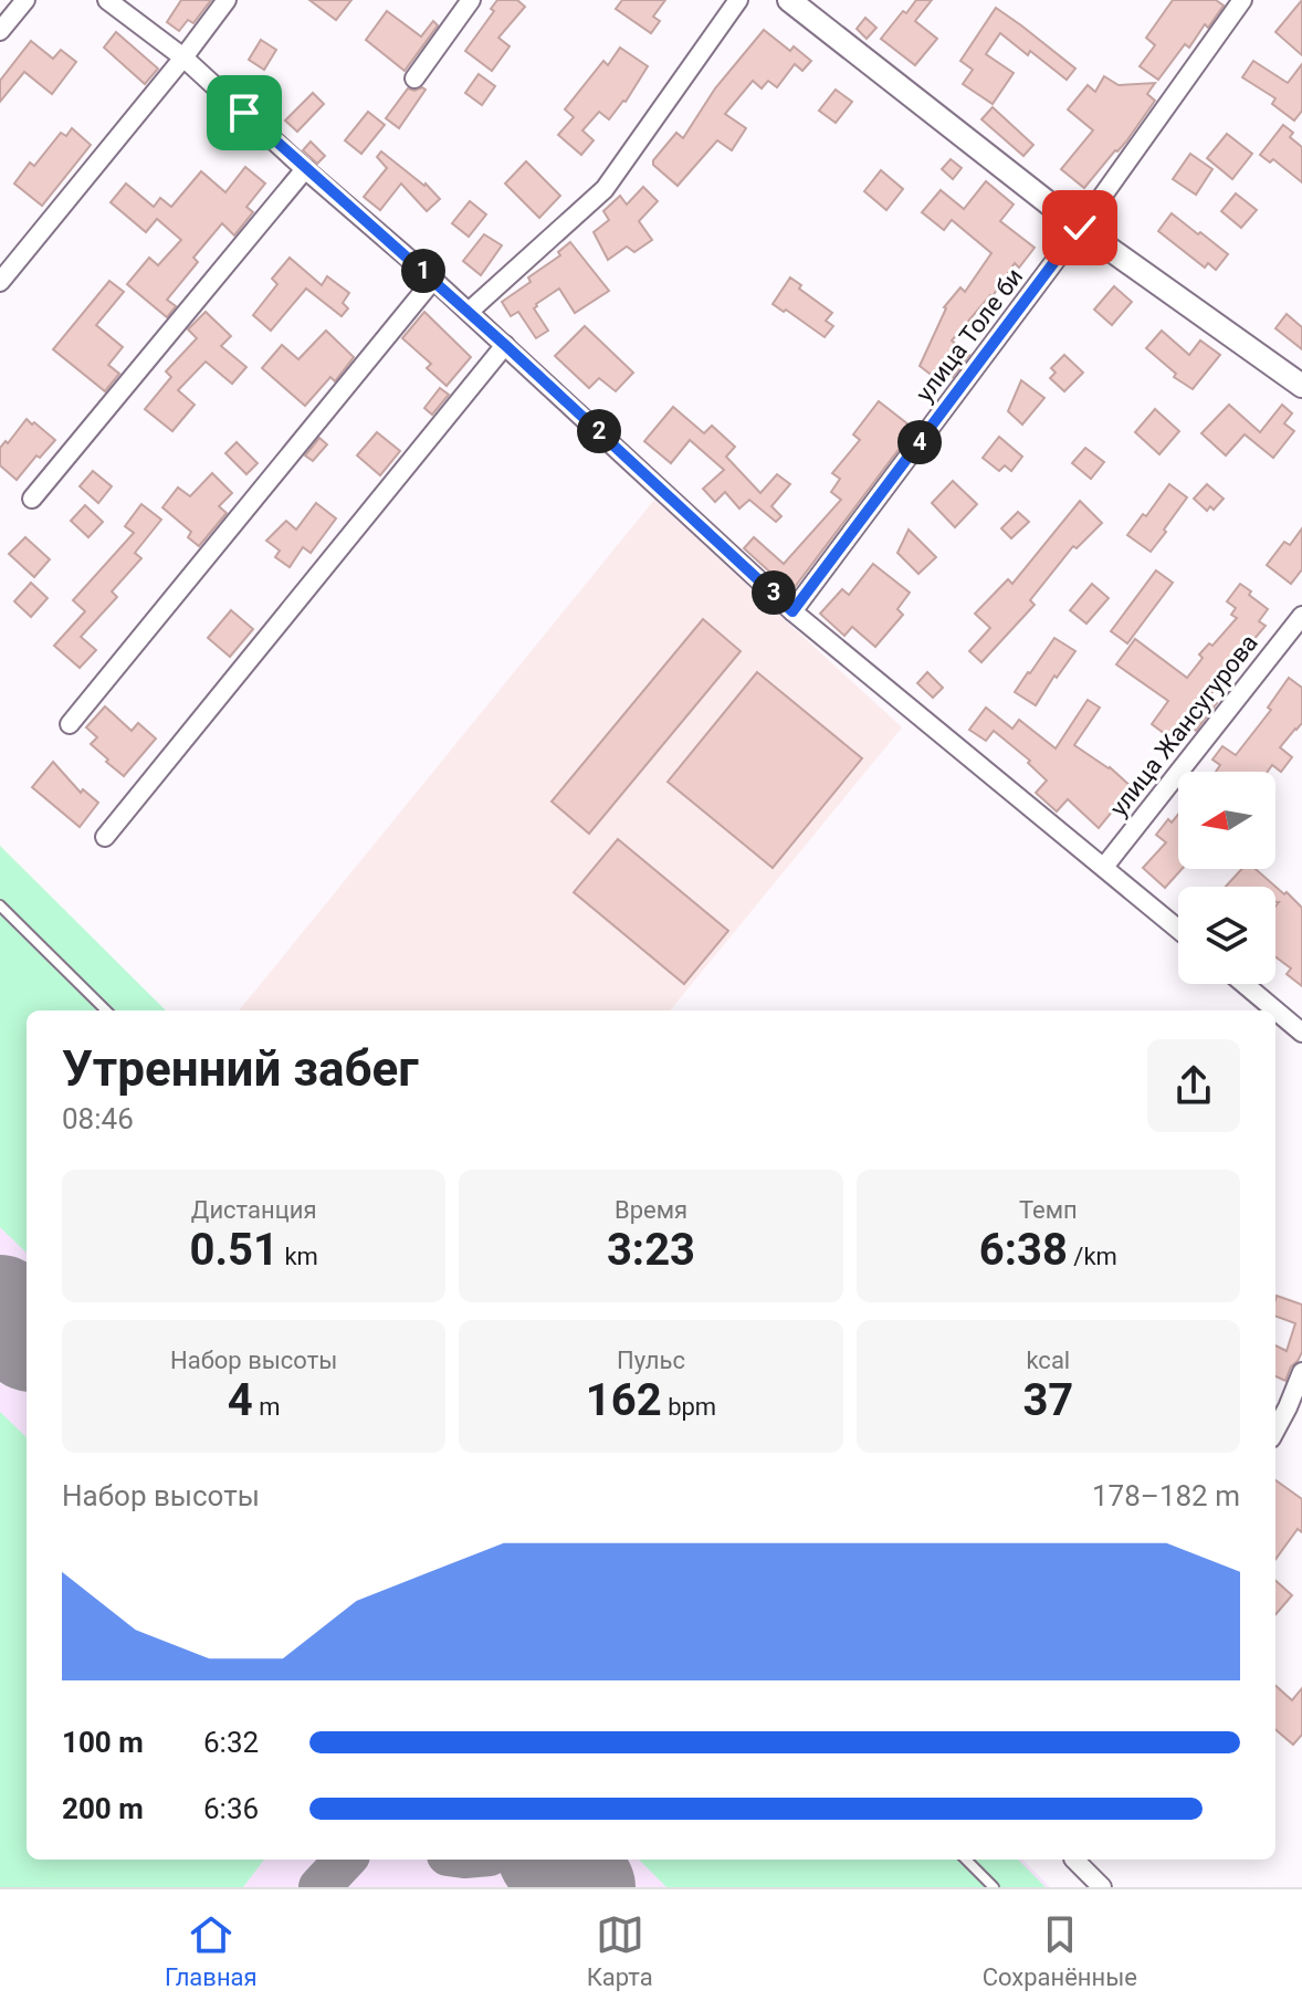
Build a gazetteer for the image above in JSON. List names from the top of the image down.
{
  "streets": {
    "street": ["улица Толе би", "улица Жансугурова"]
  },
  "north": "left",
  "page": {
    "pins": [
      "1",
      "2",
      "4",
      "3"
    ],
    "heading": ["Утренний забег", "08:46"],
    "stats": [
      ["Дистанция", "0.51 km"],
      ["Время", "3:23"],
      ["Темп", "6:38 /km"],
      ["Набор высоты", "4 m"],
      ["Пульс", "162 bpm"],
      ["kcal", "37"]
    ],
    "chart": ["Набор высоты", "178–182 m"],
    "list": [
      {
        "name": "100 m",
        "note": "6:32"
      },
      {
        "name": "200 m",
        "note": "6:36"
      }
    ],
    "tabs": ["Главная", "Карта", "Сохранённые"]
  }
}
